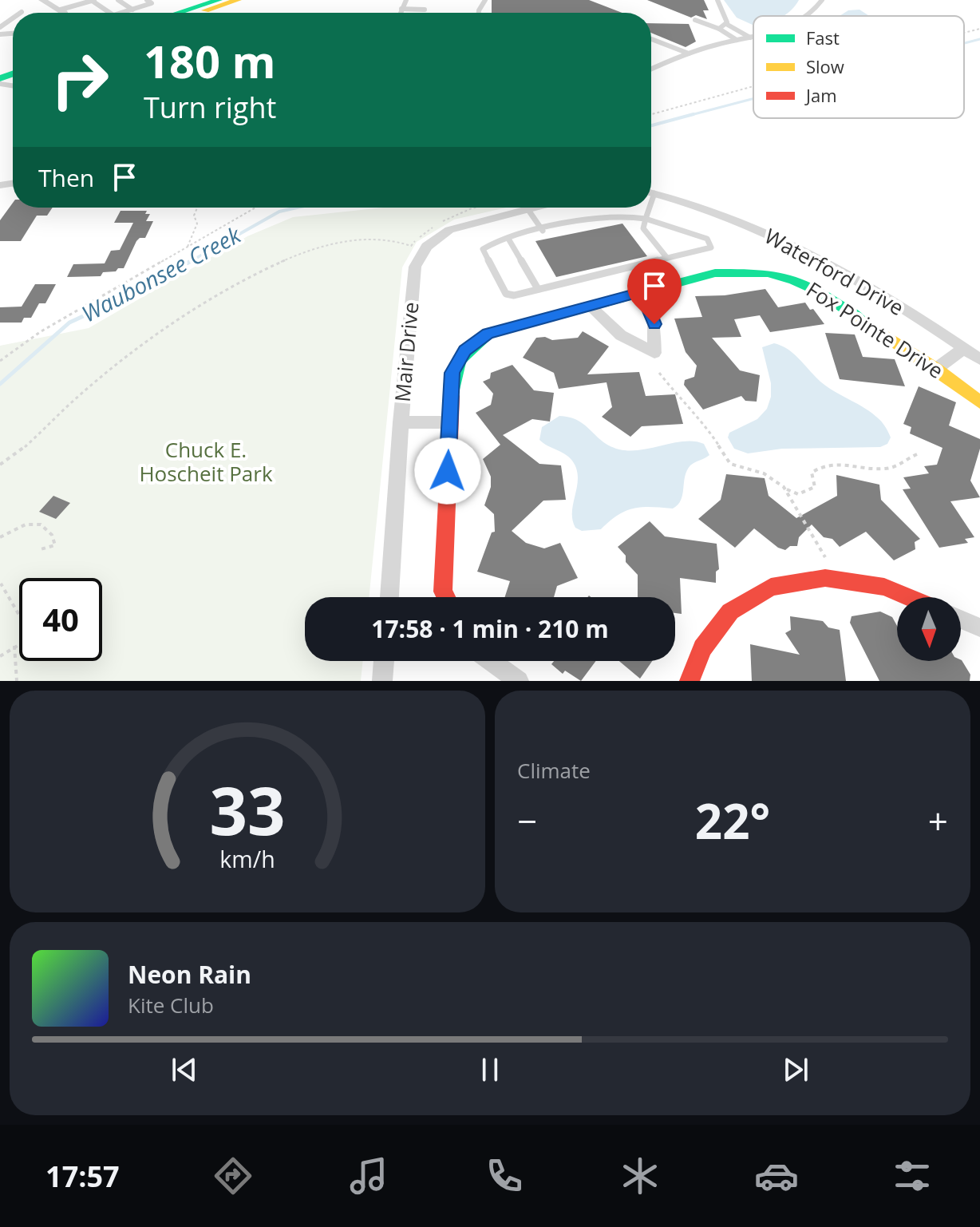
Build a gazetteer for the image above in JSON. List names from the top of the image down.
{
  "streets": {
    "street": ["Waterford Drive", "Fox Pointe Drive", "Mair Drive"]
  },
  "water": ["Waubonsee Creek"],
  "parks": ["Chuck E. Hoscheit Park"],
  "legend": ["Fast", "Slow", "Jam"],
  "north": "bottom",
  "page": {
    "turn": ["180 m", "Turn right"],
    "then": "Then",
    "limit": "40",
    "trip": "17:58 · 1 min · 210 m",
    "tile": "Climate",
    "heat": ["−", "22°", "+"],
    "song": ["Neon Rain", "Kite Club"],
    "tabs": "17:57",
    "gauge": ["33", "km/h"]
  }
}
